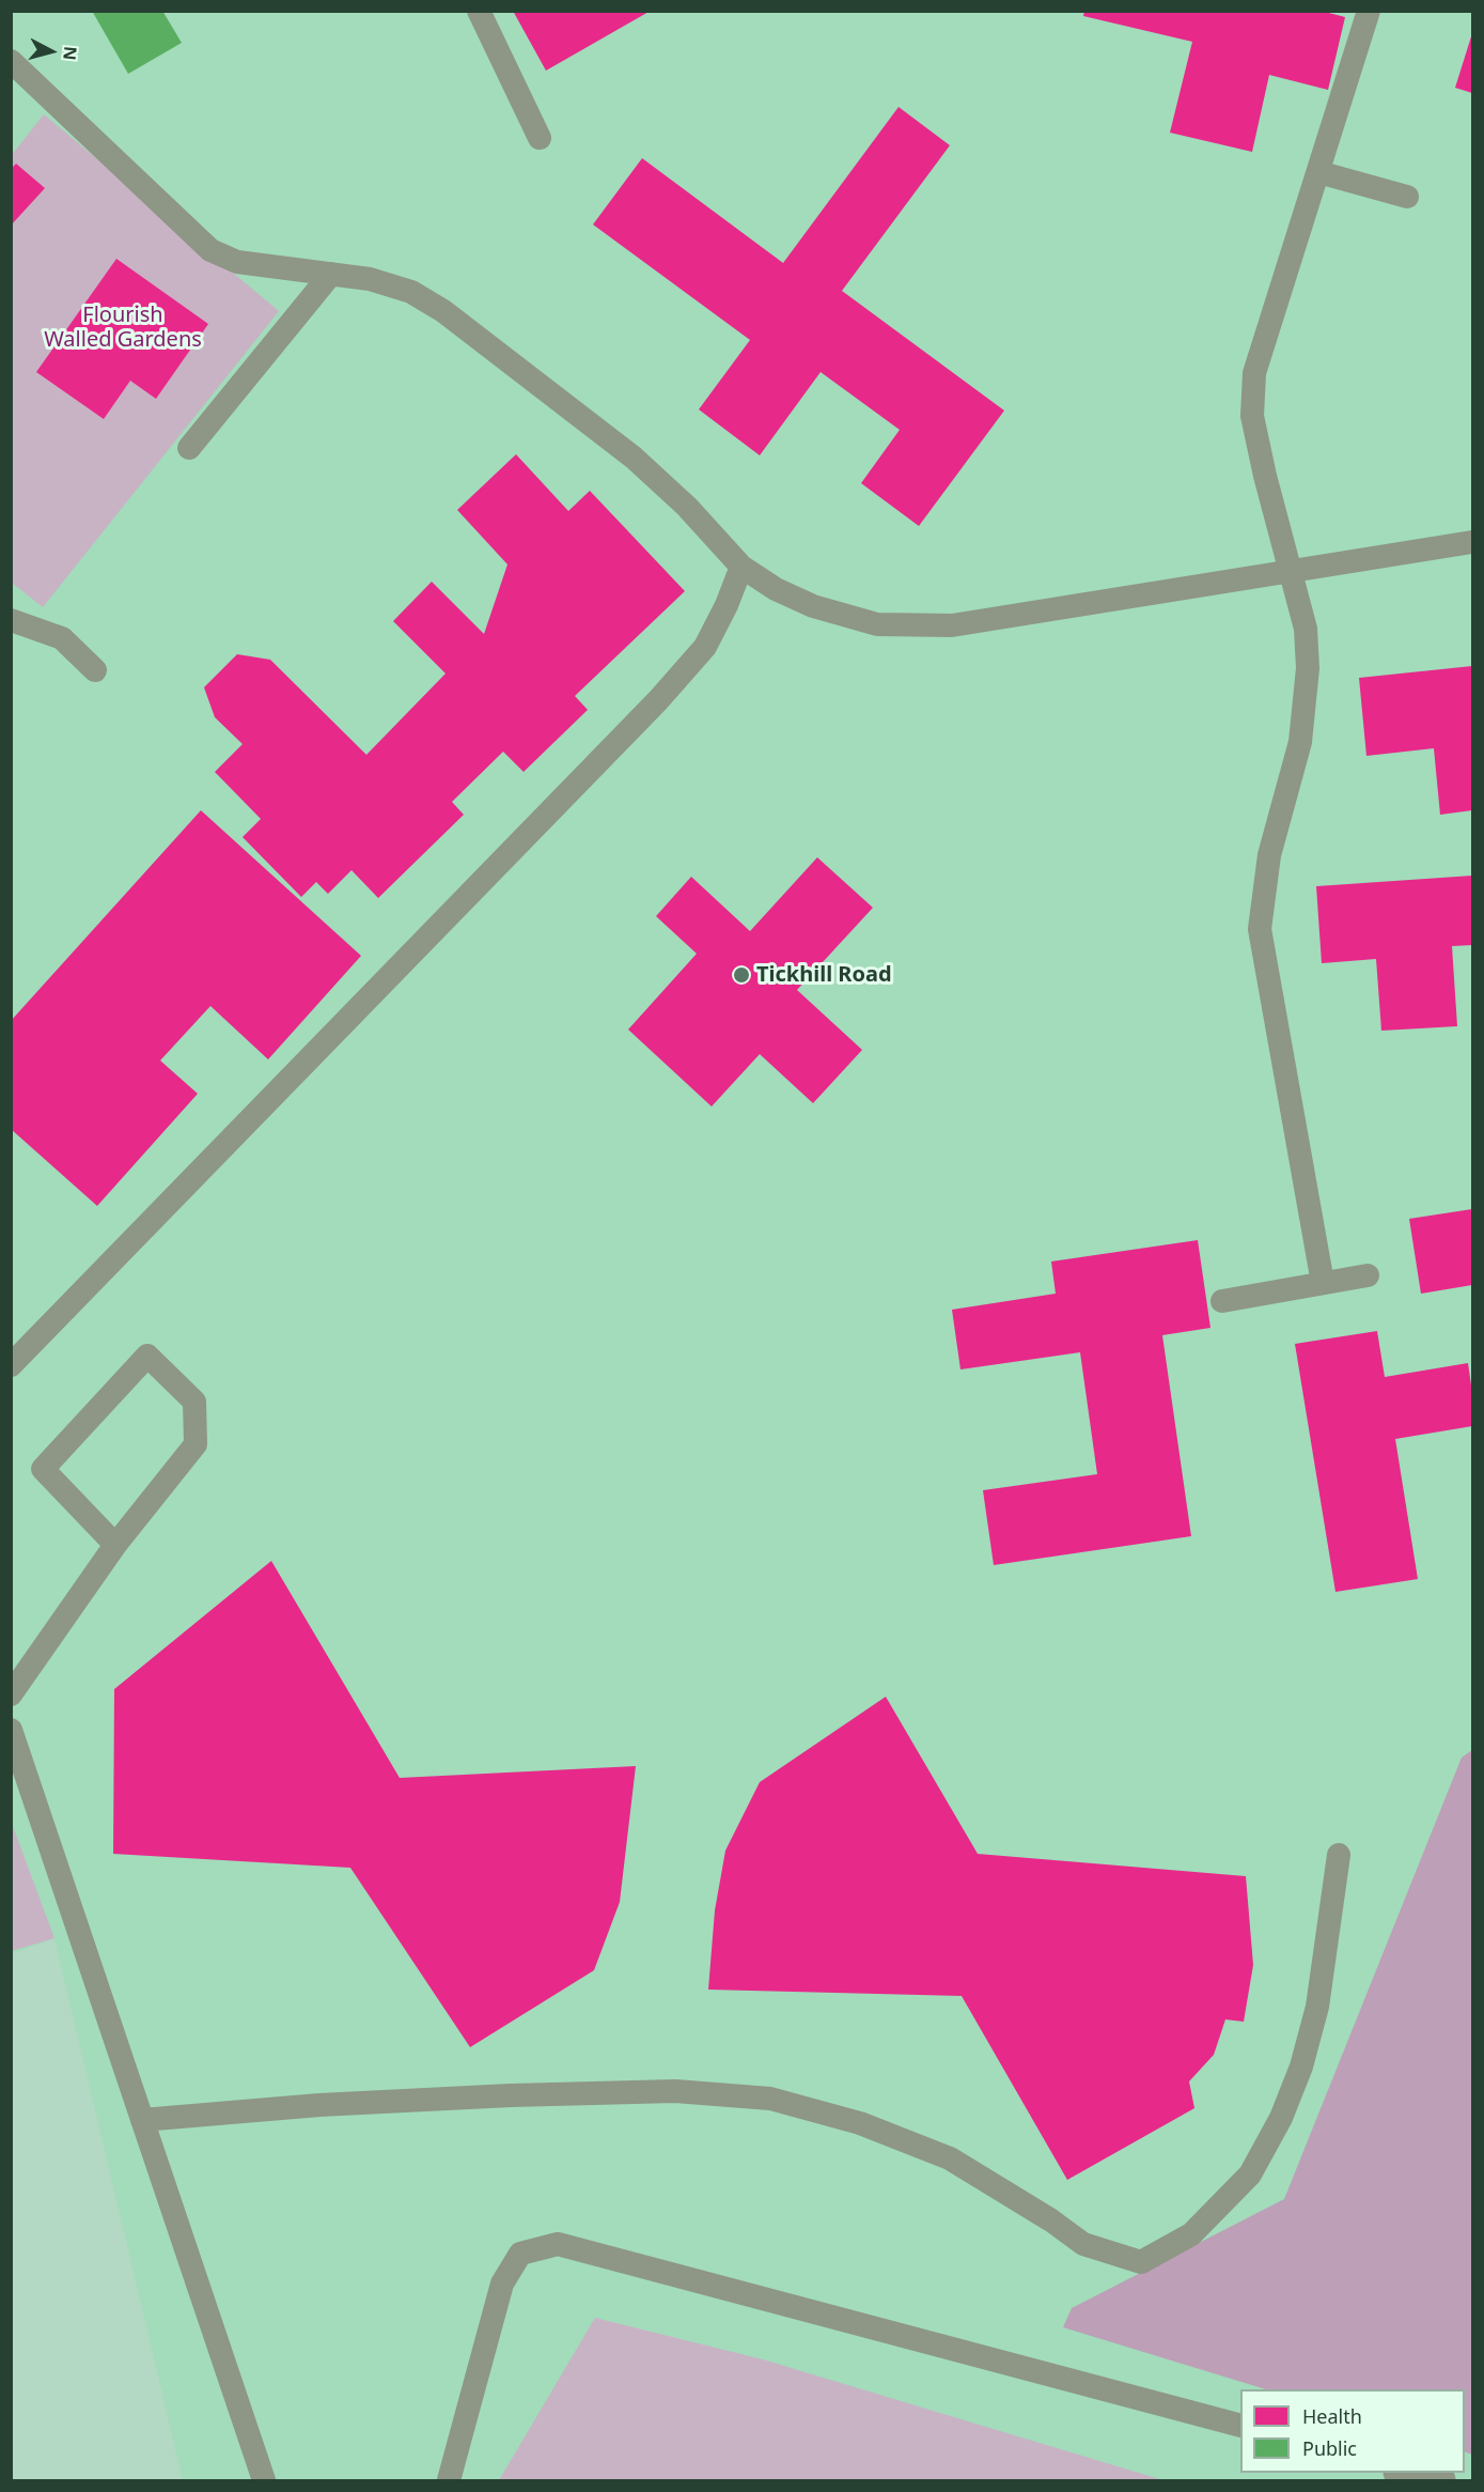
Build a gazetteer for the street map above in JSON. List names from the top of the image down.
{
  "parks": ["Flourish Walled Gardens"],
  "places": ["Tickhill Road"],
  "legend": ["Health", "Public"],
  "north": "right"
}
